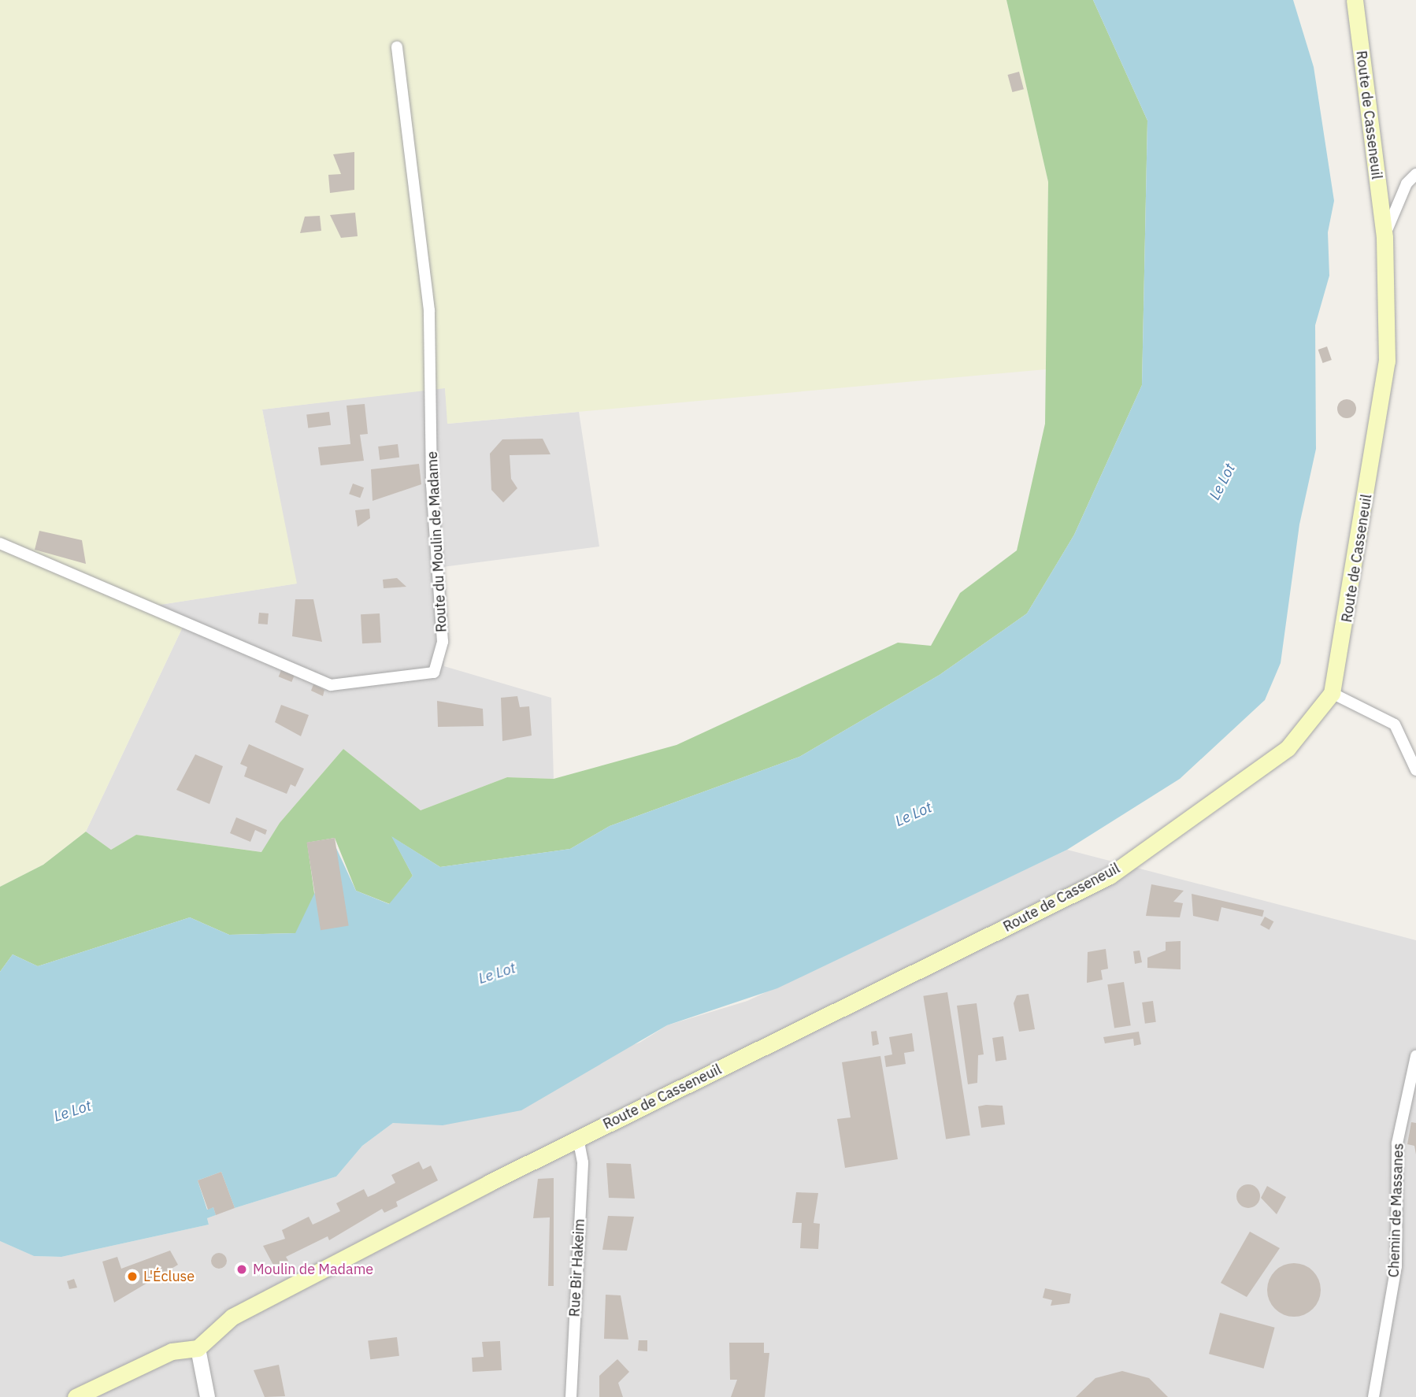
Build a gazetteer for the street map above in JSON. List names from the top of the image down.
{
  "streets": {
    "main road": ["Route de Casseneuil"],
    "street": ["Route du Moulin de Madame", "Chemin de Massanes", "Rue Bir Hakeim"]
  },
  "crossings": [
    ["Route de Casseneuil", "Rue Bir Hakeim"]
  ],
  "water": ["Le Lot"],
  "places": ["Moulin de Madame", "L'Écluse"]
}
